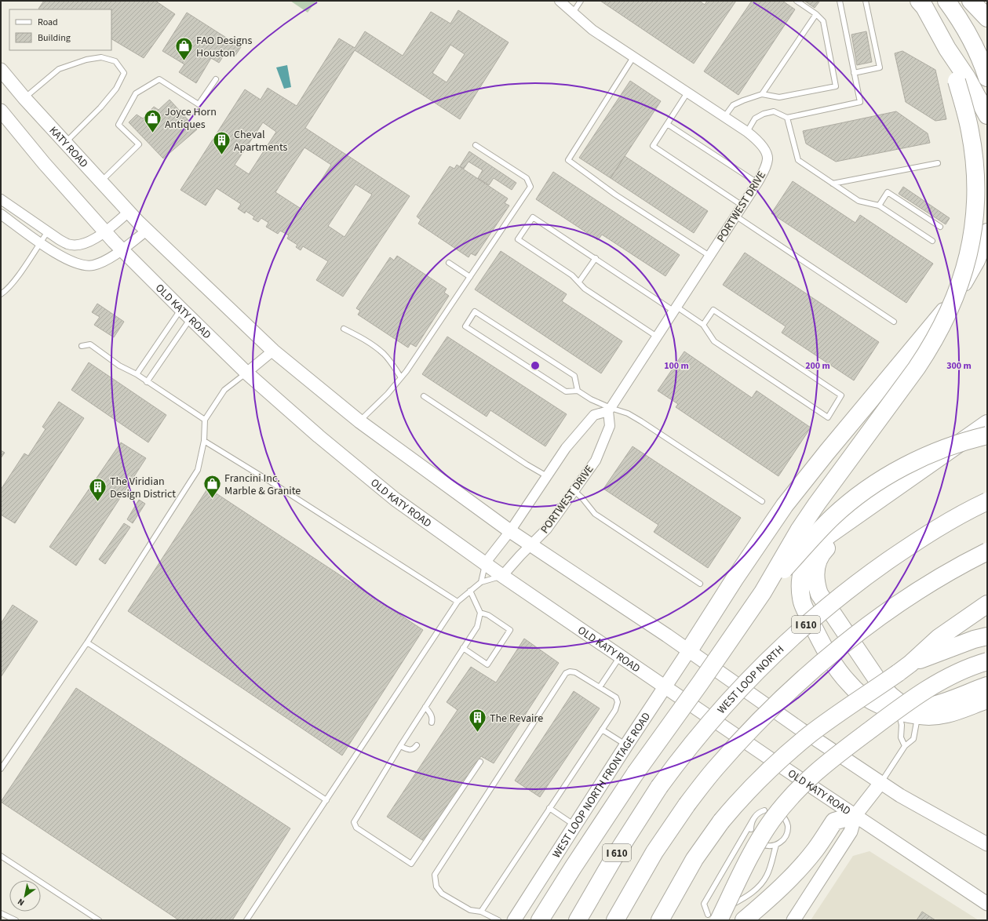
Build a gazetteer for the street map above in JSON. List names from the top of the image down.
{
  "streets": {
    "highway": ["I 610", "WEST LOOP NORTH"],
    "main road": ["KATY ROAD", "OLD KATY ROAD", "WEST LOOP NORTH FRONTAGE ROAD"],
    "street": ["PORTWEST DRIVE"]
  },
  "crossings": [
    ["PORTWEST DRIVE", "OLD KATY ROAD"],
    ["OLD KATY ROAD", "WEST LOOP NORTH FRONTAGE ROAD"]
  ],
  "places": {
    "shop": ["FAO Designs Houston", "Joyce Horn Antiques", "Francini Inc. Marble & Granite"],
    "building": ["Cheval Apartments", "The Viridian Design District", "The Revaire"]
  },
  "legend": ["Road", "Building"],
  "north": "bottom left",
  "rings": ["100 m", "200 m", "300 m"]
}
